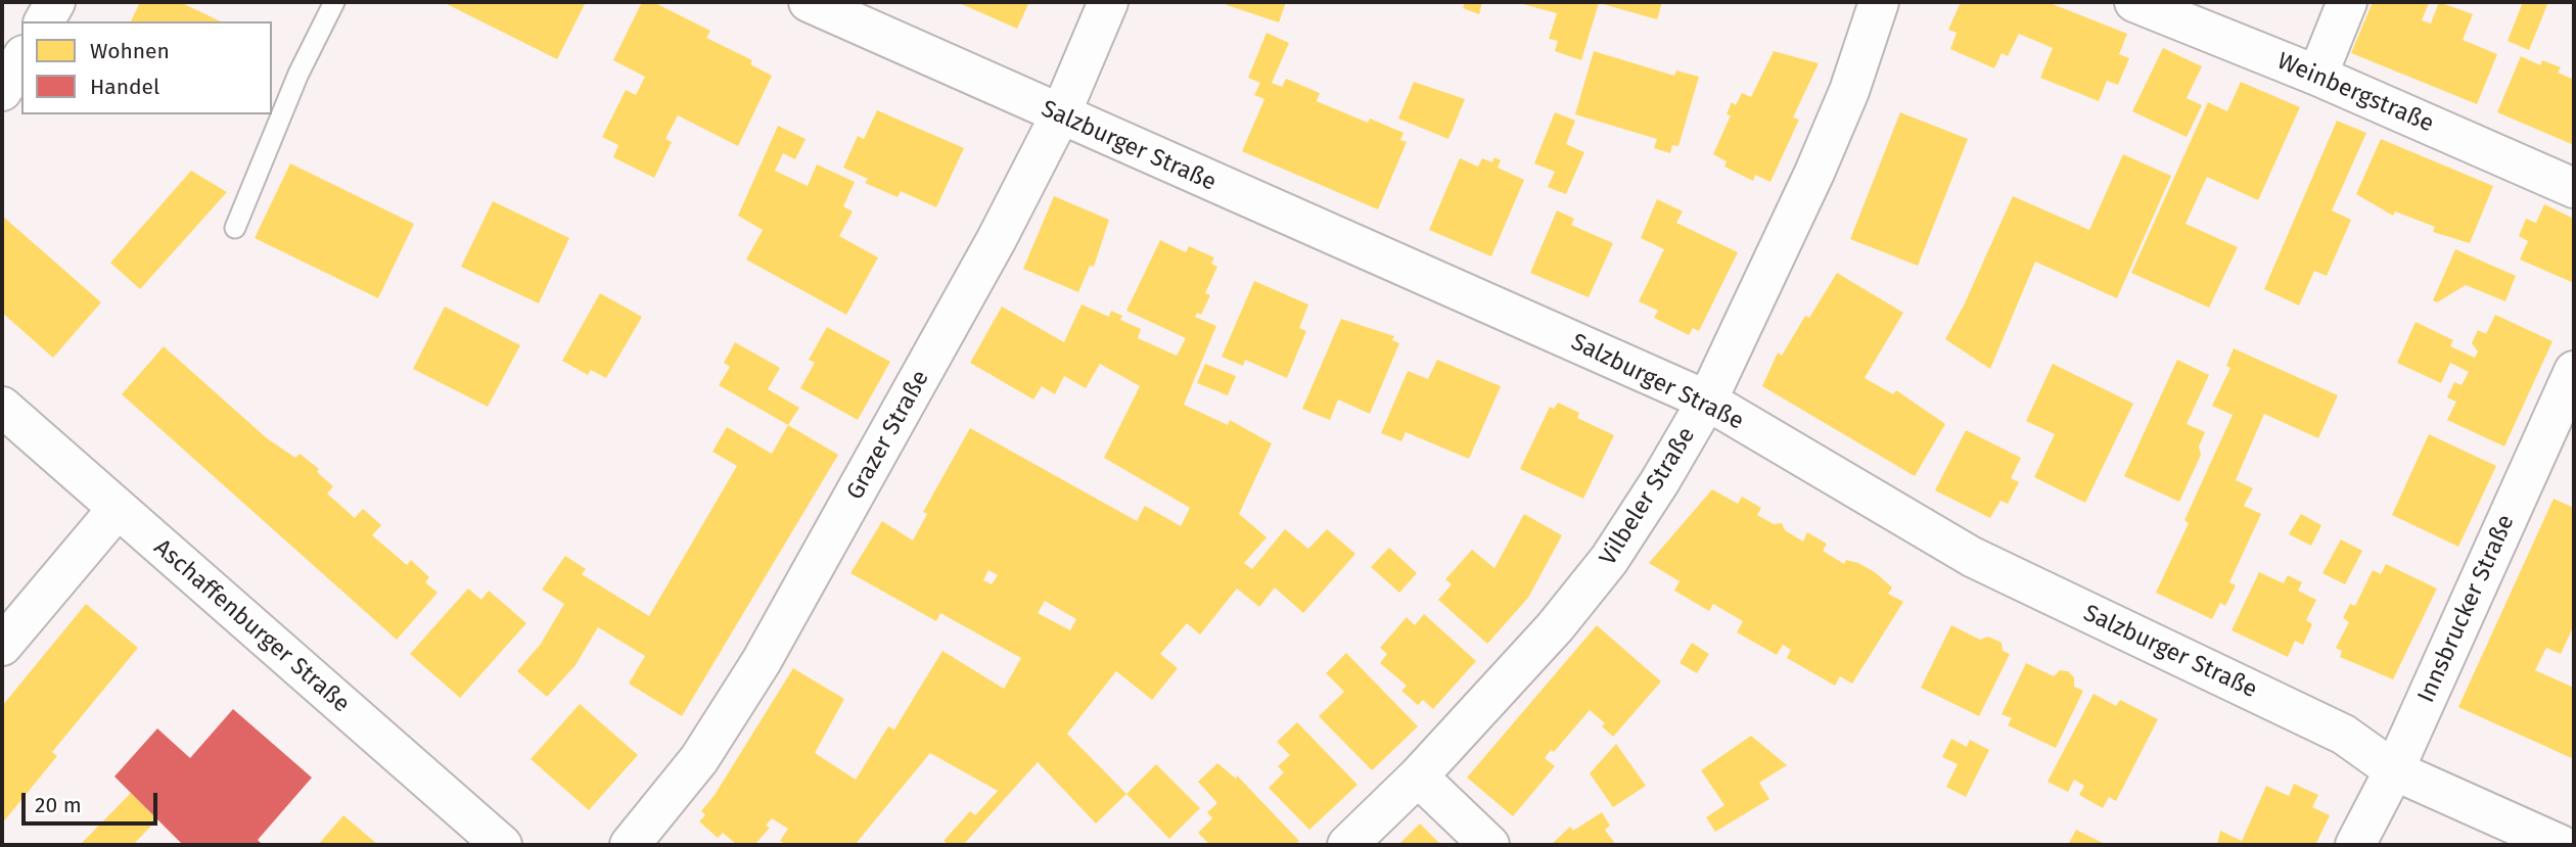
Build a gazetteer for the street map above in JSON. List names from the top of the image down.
{
  "streets": {
    "street": [
      "Weinbergstraße",
      "Salzburger Straße",
      "Grazer Straße",
      "Vilbeler Straße",
      "Innsbrucker Straße",
      "Aschaffenburger Straße"
    ]
  },
  "crossings": [
    ["Salzburger Straße", "Grazer Straße"],
    ["Salzburger Straße", "Vilbeler Straße"],
    ["Salzburger Straße", "Innsbrucker Straße"]
  ],
  "legend": ["Wohnen", "Handel"],
  "scale_bar": "20 m"
}
